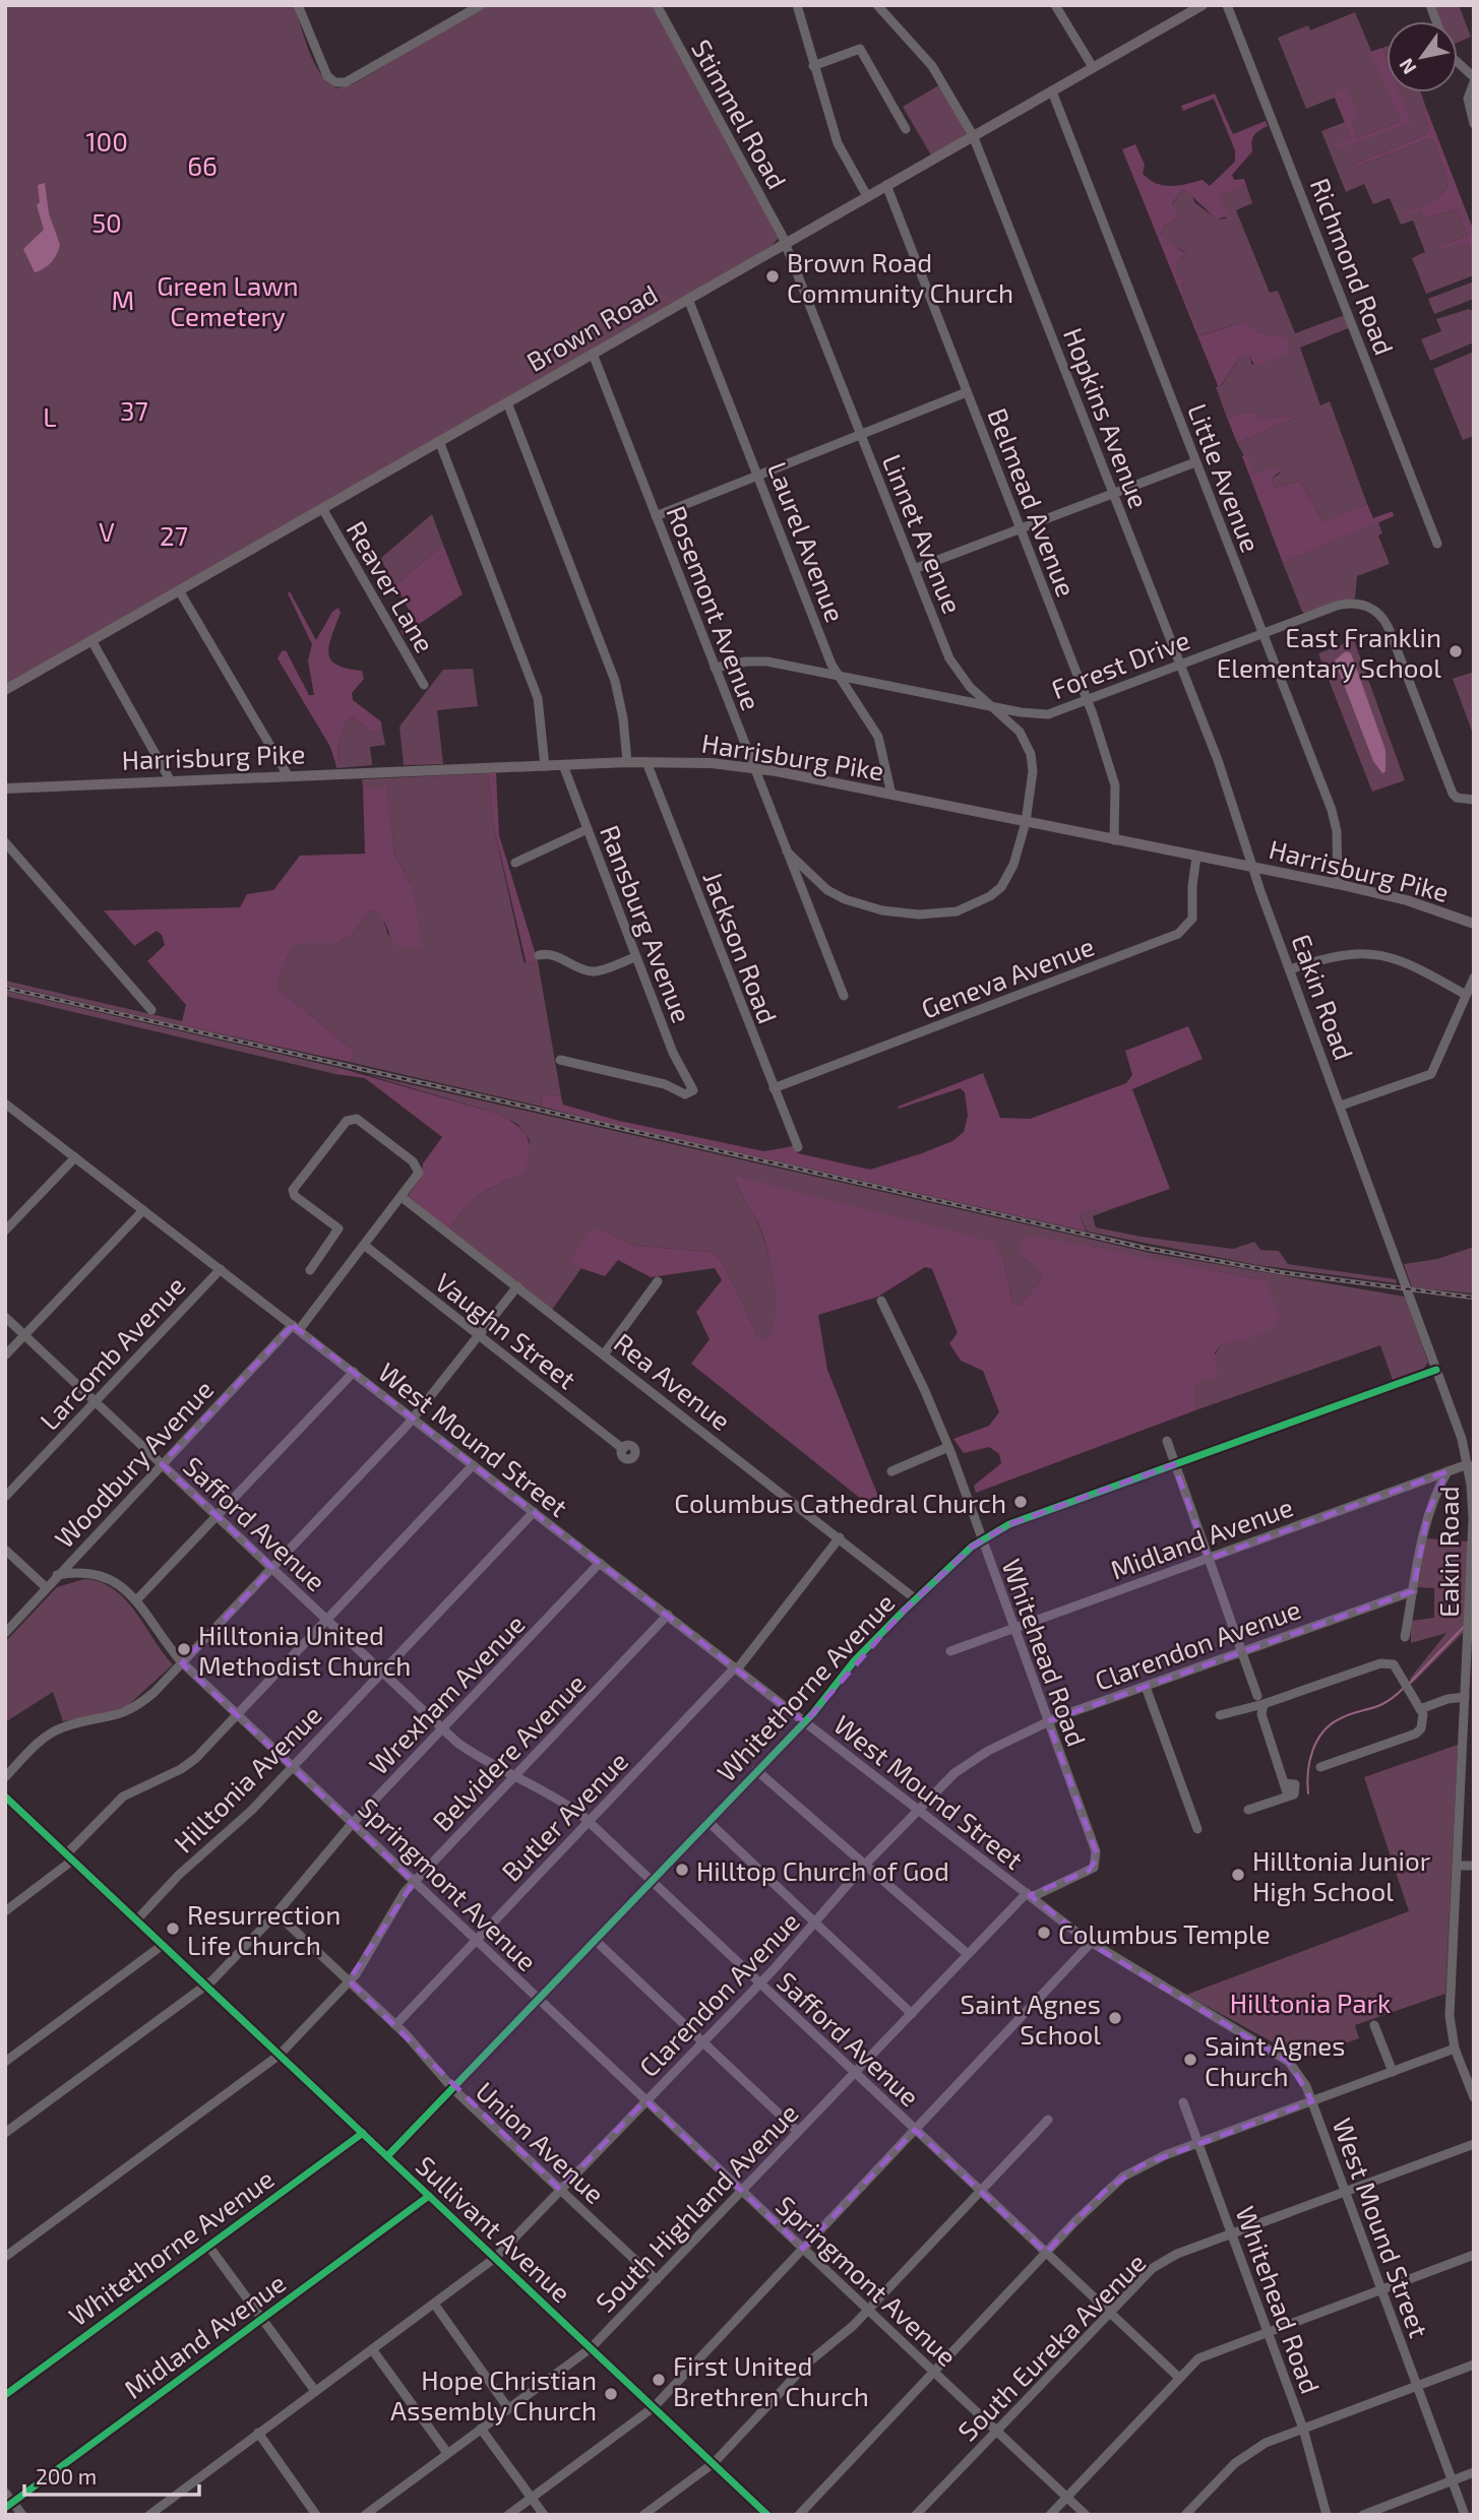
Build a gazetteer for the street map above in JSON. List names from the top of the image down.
{
  "streets": {
    "main road": ["Brown Road", "Harrisburg Pike", "Sullivant Avenue"],
    "street": [
      "Stimmel Road",
      "Richmond Road",
      "Hopkins Avenue",
      "Little Avenue",
      "Belmead Avenue",
      "Linnet Avenue",
      "Laurel Avenue",
      "Reaver Lane",
      "Rosemont Avenue",
      "Forest Drive",
      "Ransburg Avenue",
      "Jackson Road",
      "Geneva Avenue",
      "Eakin Road",
      "Vaughn Street",
      "Larcomb Avenue",
      "Rea Avenue",
      "West Mound Street",
      "Woodbury Avenue",
      "Safford Avenue",
      "Midland Avenue",
      "Clarendon Avenue",
      "Whitehead Road",
      "Whitethorne Avenue",
      "Wrexham Avenue",
      "Belvidere Avenue",
      "Hilltonia Avenue",
      "Butler Avenue",
      "Springmont Avenue",
      "Union Avenue",
      "South Highland Avenue",
      "South Eureka Avenue"
    ]
  },
  "crossings": [
    ["Stimmel Road", "Brown Road"],
    ["Stimmel Road", "Linnet Avenue"],
    ["Brown Road", "Hopkins Avenue"],
    ["Brown Road", "Little Avenue"],
    ["Brown Road", "Belmead Avenue"],
    ["Brown Road", "Linnet Avenue"],
    ["Brown Road", "Laurel Avenue"],
    ["Brown Road", "Reaver Lane"],
    ["Brown Road", "Rosemont Avenue"],
    ["Hopkins Avenue", "Forest Drive"],
    ["Hopkins Avenue", "Harrisburg Pike"],
    ["Hopkins Avenue", "Eakin Road"],
    ["Little Avenue", "Forest Drive"],
    ["Little Avenue", "Harrisburg Pike"],
    ["Belmead Avenue", "Forest Drive"],
    ["Belmead Avenue", "Harrisburg Pike"],
    ["Linnet Avenue", "Rosemont Avenue"],
    ["Linnet Avenue", "Forest Drive"],
    ["Linnet Avenue", "Harrisburg Pike"],
    ["Laurel Avenue", "Forest Drive"],
    ["Laurel Avenue", "Harrisburg Pike"],
    ["Rosemont Avenue", "Forest Drive"],
    ["Rosemont Avenue", "Harrisburg Pike"],
    ["Harrisburg Pike", "Ransburg Avenue"],
    ["Harrisburg Pike", "Jackson Road"],
    ["Harrisburg Pike", "Geneva Avenue"],
    ["Harrisburg Pike", "Eakin Road"],
    ["Jackson Road", "Geneva Avenue"],
    ["Eakin Road", "Midland Avenue"],
    ["Eakin Road", "Whitethorne Avenue"],
    ["Vaughn Street", "Woodbury Avenue"],
    ["Larcomb Avenue", "West Mound Street"],
    ["Larcomb Avenue", "Safford Avenue"],
    ["Rea Avenue", "Woodbury Avenue"],
    ["Rea Avenue", "Whitethorne Avenue"],
    ["Rea Avenue", "Butler Avenue"],
    ["West Mound Street", "Woodbury Avenue"],
    ["West Mound Street", "Clarendon Avenue"],
    ["West Mound Street", "Whitethorne Avenue"],
    ["West Mound Street", "Wrexham Avenue"],
    ["West Mound Street", "Belvidere Avenue"],
    ["West Mound Street", "Hilltonia Avenue"],
    ["West Mound Street", "Butler Avenue"],
    ["West Mound Street", "South Highland Avenue"],
    ["West Mound Street", "South Eureka Avenue"],
    ["Woodbury Avenue", "Safford Avenue"],
    ["Woodbury Avenue", "Springmont Avenue"],
    ["Safford Avenue", "Clarendon Avenue"],
    ["Safford Avenue", "Whitethorne Avenue"],
    ["Safford Avenue", "Wrexham Avenue"],
    ["Safford Avenue", "Belvidere Avenue"],
    ["Safford Avenue", "Hilltonia Avenue"],
    ["Safford Avenue", "Butler Avenue"],
    ["Safford Avenue", "South Highland Avenue"],
    ["Safford Avenue", "South Eureka Avenue"],
    ["Midland Avenue", "Whitehead Road"],
    ["Midland Avenue", "Sullivant Avenue"],
    ["Clarendon Avenue", "Whitehead Road"],
    ["Clarendon Avenue", "Springmont Avenue"],
    ["Clarendon Avenue", "Union Avenue"],
    ["Clarendon Avenue", "Sullivant Avenue"],
    ["Whitehead Road", "Whitethorne Avenue"],
    ["Whitehead Road", "South Highland Avenue"],
    ["Whitehead Road", "South Eureka Avenue"],
    ["Whitethorne Avenue", "Springmont Avenue"],
    ["Whitethorne Avenue", "Union Avenue"],
    ["Whitethorne Avenue", "Sullivant Avenue"],
    ["Wrexham Avenue", "Springmont Avenue"],
    ["Wrexham Avenue", "Union Avenue"],
    ["Wrexham Avenue", "Sullivant Avenue"],
    ["Belvidere Avenue", "Springmont Avenue"],
    ["Belvidere Avenue", "Union Avenue"],
    ["Belvidere Avenue", "Sullivant Avenue"],
    ["Hilltonia Avenue", "Springmont Avenue"],
    ["Hilltonia Avenue", "Sullivant Avenue"],
    ["Butler Avenue", "Springmont Avenue"],
    ["Butler Avenue", "Union Avenue"],
    ["Springmont Avenue", "South Highland Avenue"],
    ["Springmont Avenue", "South Eureka Avenue"],
    ["Union Avenue", "South Highland Avenue"],
    ["South Highland Avenue", "Sullivant Avenue"]
  ],
  "parks": [
    "100",
    "66",
    "50",
    "Green Lawn Cemetery",
    "M",
    "37",
    "L",
    "V",
    "27",
    "Hilltonia Park"
  ],
  "places": [
    "Brown Road Community Church",
    "East Franklin Elementary School",
    "Columbus Cathedral Church",
    "Hilltonia United Methodist Church",
    "Hilltop Church of God",
    "Hilltonia Junior High School",
    "Resurrection Life Church",
    "Columbus Temple",
    "Saint Agnes School",
    "Saint Agnes Church",
    "First United Brethren Church",
    "Hope Christian Assembly Church"
  ],
  "scale_bar": "200 m",
  "north": "bottom left"
}
